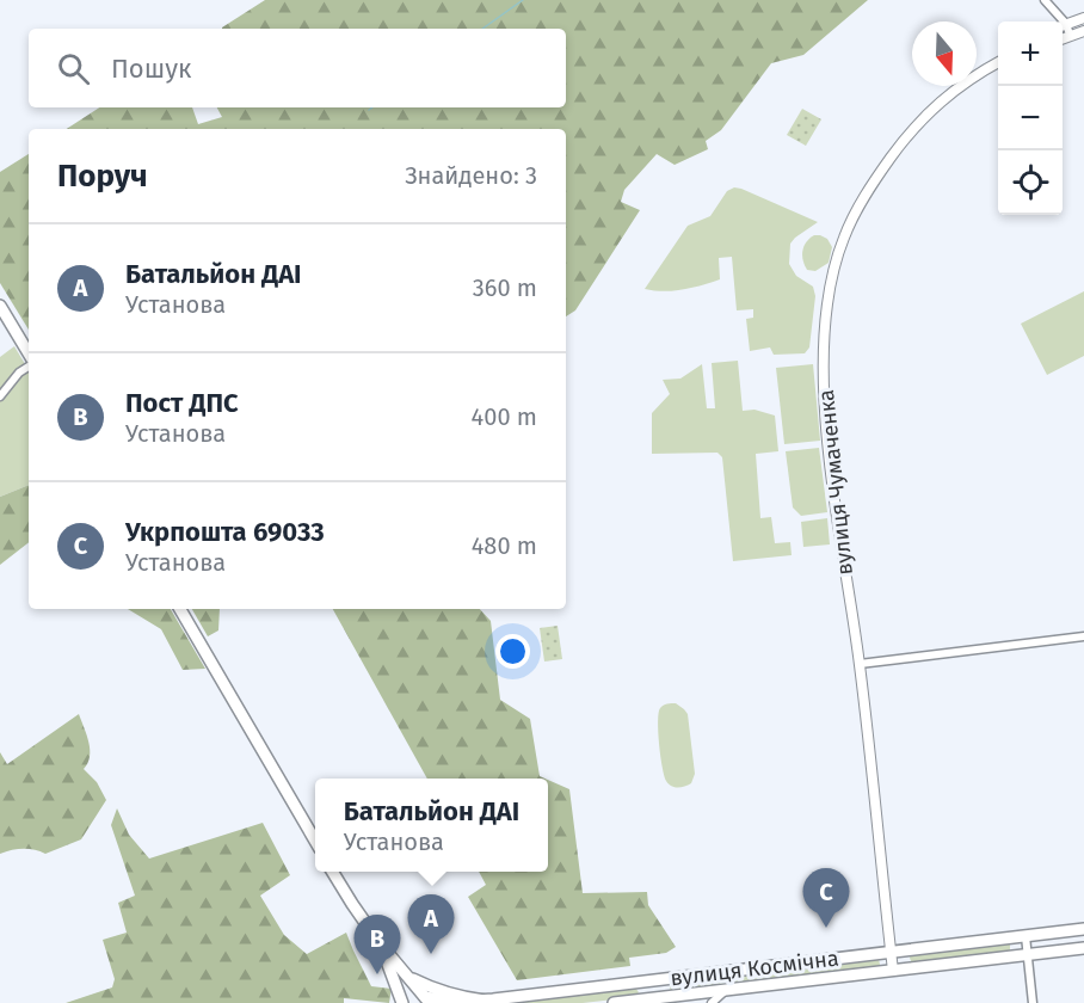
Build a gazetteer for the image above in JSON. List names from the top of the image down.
{
  "streets": {
    "main road": ["вулиця Космічна"],
    "street": ["вулиця Чумаченка"]
  },
  "crossings": [
    ["вулиця Чумаченка", "вулиця Космічна"]
  ],
  "north": "bottom",
  "page": {
    "map_buttons": ["+", "−"],
    "search": "Пошук",
    "heading": ["Поруч", "Знайдено: 3"],
    "list": [
      {
        "mark": "A",
        "name": "Батальйон ДАI",
        "note": "Установа",
        "value": "360 m"
      },
      {
        "mark": "B",
        "name": "Пост ДПС",
        "note": "Установа",
        "value": "400 m"
      },
      {
        "mark": "C",
        "name": "Укрпошта 69033",
        "note": "Установа",
        "value": "480 m"
      }
    ],
    "popup": ["Батальйон ДАI", "Установа"],
    "pins": ["C", "A", "B"]
  }
}
